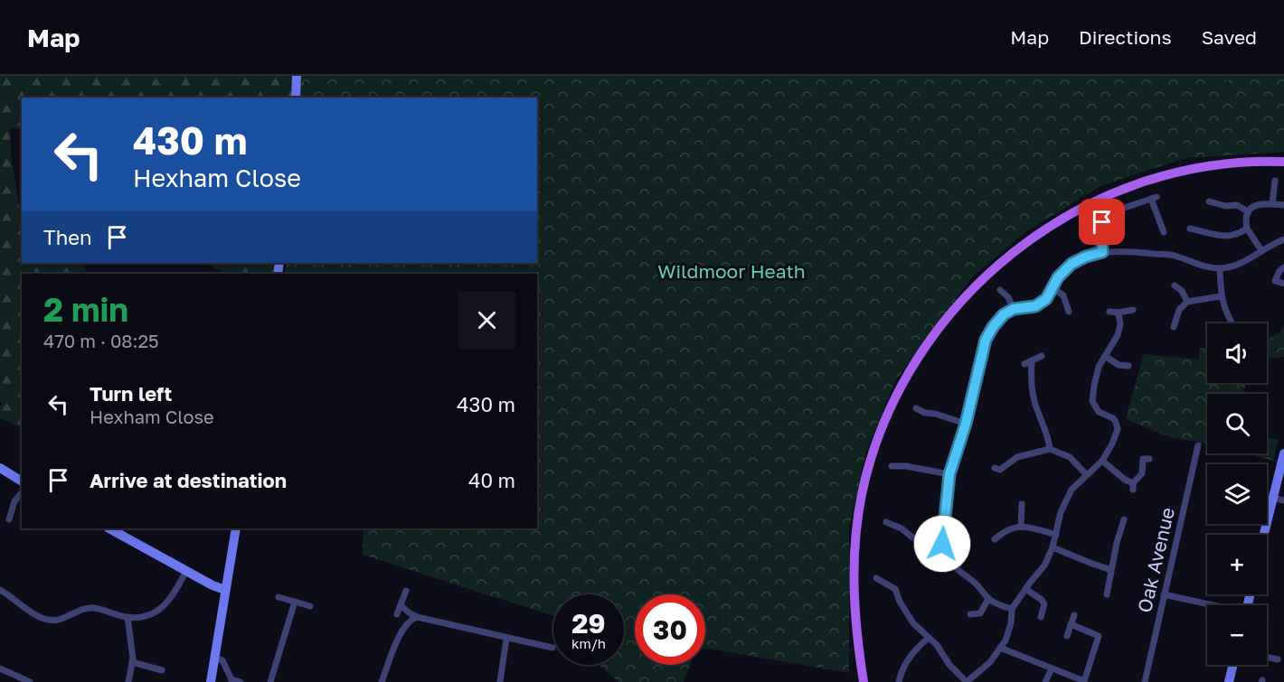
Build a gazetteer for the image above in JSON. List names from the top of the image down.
{
  "streets": {
    "street": ["Oak Avenue"]
  },
  "parks": ["Wildmoor Heath"],
  "page": {
    "header": "Map",
    "nav": ["Map", "Directions", "Saved"],
    "turn": ["430 m", "Hexham Close"],
    "then": "Then",
    "heading": ["2 min", "470 m · 08:25"],
    "map_buttons": ["+", "−"],
    "list": [
      {
        "name": "Turn left",
        "note": "Hexham Close",
        "value": "430 m"
      },
      {
        "name": "Arrive at destination",
        "value": "40 m"
      }
    ],
    "speed": "29 km/h",
    "limit": "30"
  }
}
